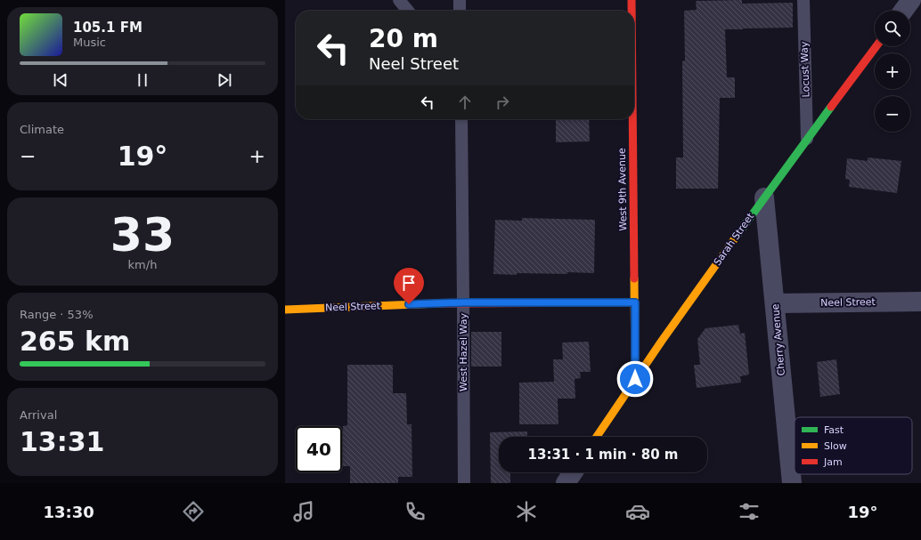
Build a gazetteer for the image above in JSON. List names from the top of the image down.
{
  "streets": {
    "street": [
      "West 9th Avenue",
      "Sarah Street",
      "Neel Street",
      "Cherry Avenue"
    ],
    "lane": ["Locust Way", "West Hazel Way"]
  },
  "crossings": [
    ["Locust Way", "Sarah Street"],
    ["West 9th Avenue", "Sarah Street"],
    ["West 9th Avenue", "Neel Street"],
    ["Sarah Street", "Cherry Avenue"],
    ["Neel Street", "Cherry Avenue"],
    ["Neel Street", "West Hazel Way"]
  ],
  "legend": ["Fast", "Slow", "Jam"],
  "page": {
    "map_buttons": ["+", "−"],
    "turn": ["20 m", "Neel Street"],
    "song": ["105.1 FM", "Music"],
    "tile": [
      "Climate",
      ["33", "km/h"],
      ["Range · 53%", "265 km"],
      ["Arrival", "13:31"]
    ],
    "heat": ["−", "19°", "+"],
    "limit": "40",
    "trip": "13:31 · 1 min · 80 m",
    "tabs": ["13:30", "19°"]
  }
}
